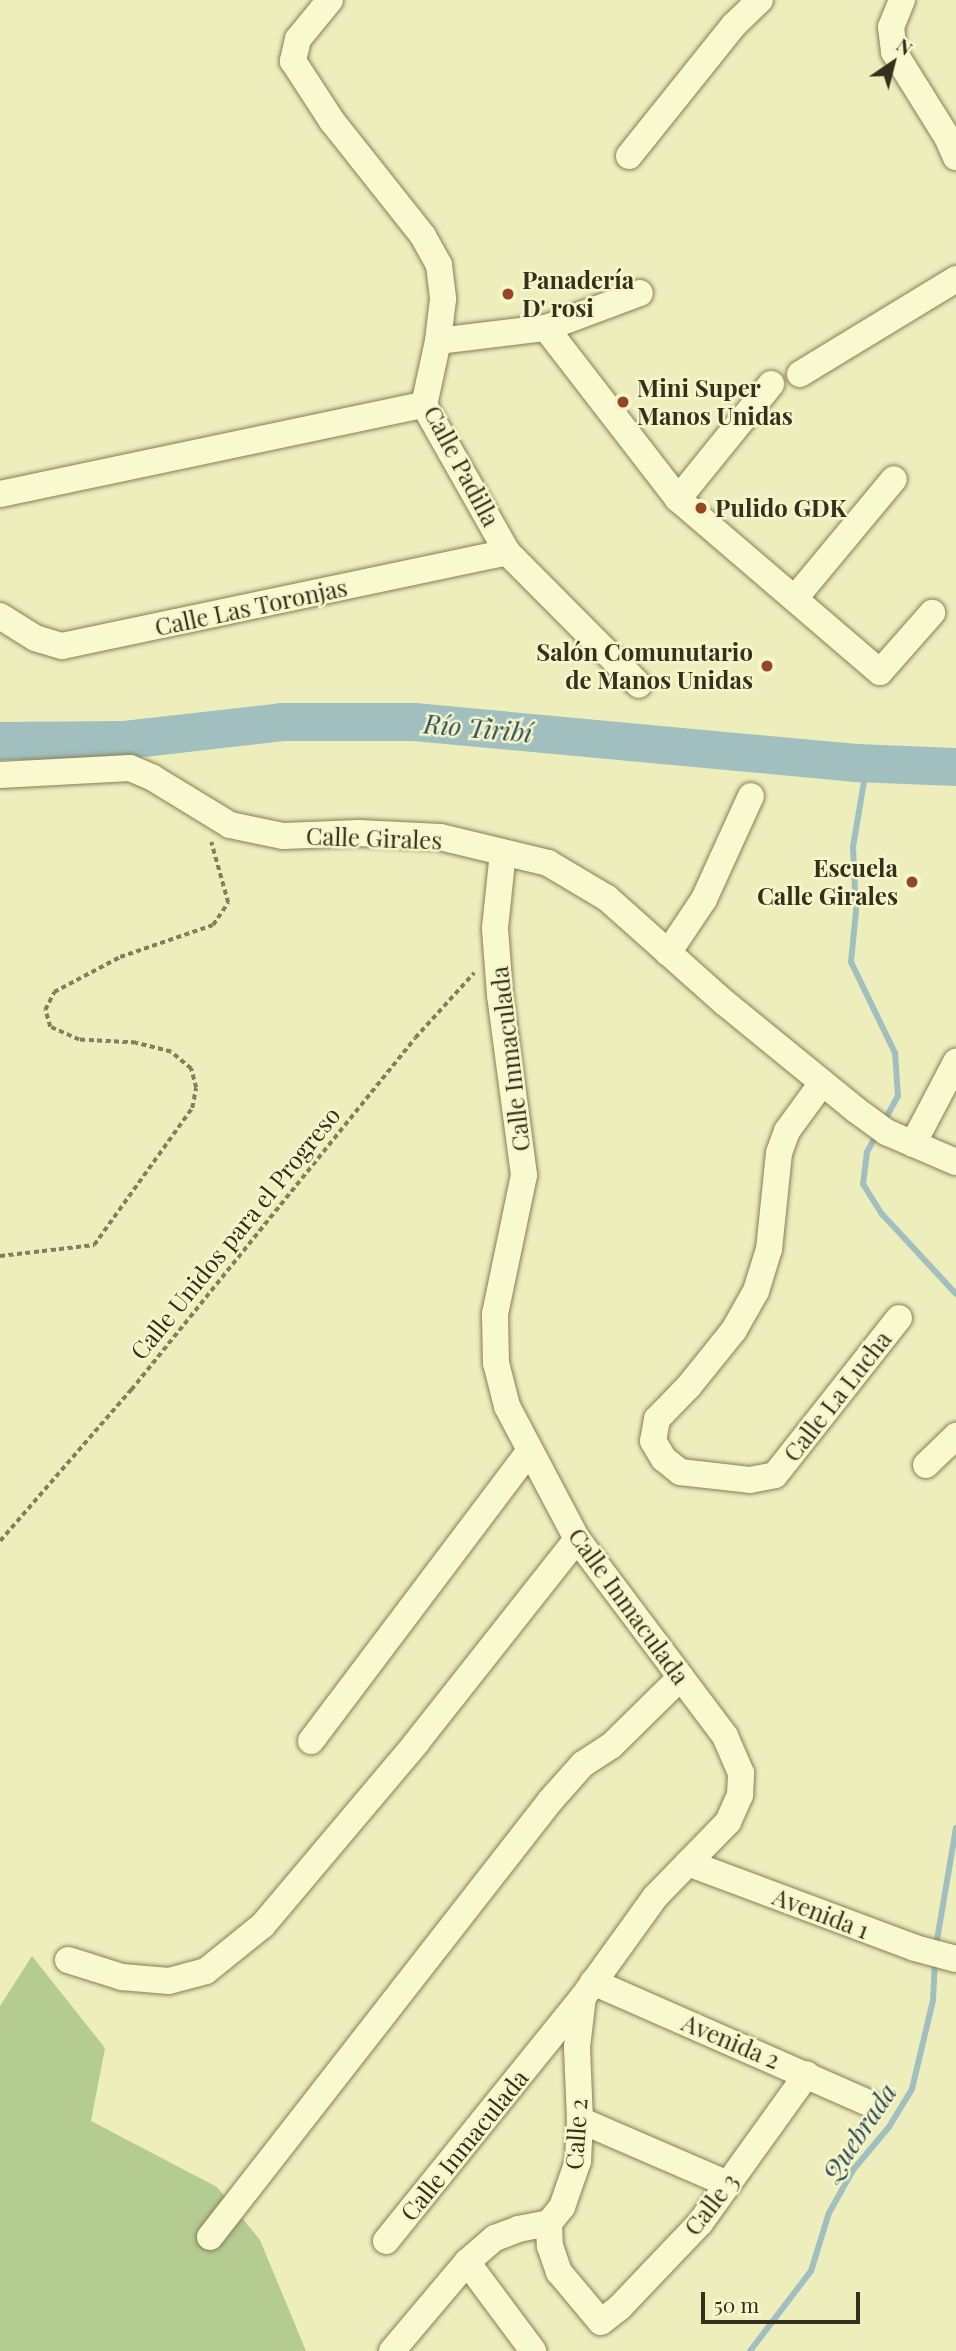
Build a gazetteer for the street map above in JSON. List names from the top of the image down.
{
  "streets": {
    "street": [
      "Calle Padilla",
      "Calle Las Toronjas",
      "Calle Girales",
      "Calle Inmaculada",
      "Calle La Lucha",
      "Avenida 1",
      "Avenida 2",
      "Calle 2",
      "Calle 3"
    ],
    "path": ["Calle Unidos para el Progreso"]
  },
  "crossings": [
    ["Calle Padilla", "Calle Las Toronjas"],
    ["Calle Girales", "Calle Inmaculada"],
    ["Calle Girales", "Calle La Lucha"],
    ["Calle Inmaculada", "Calle Unidos para el Progreso"],
    ["Calle Inmaculada", "Avenida 1"],
    ["Calle Inmaculada", "Avenida 2"],
    ["Calle Inmaculada", "Calle 2"],
    ["Avenida 2", "Calle 2"],
    ["Avenida 2", "Calle 3"],
    ["Calle 2", "Calle 3"]
  ],
  "water": ["Río Tiribí", "Quebrada"],
  "places": [
    "Panadería D' rosi",
    "Mini Super Manos Unidas",
    "Pulido GDK",
    "Salón Comunutario de Manos Unidas",
    "Escuela Calle Girales"
  ],
  "scale_bar": "50 m",
  "north": "top right"
}
